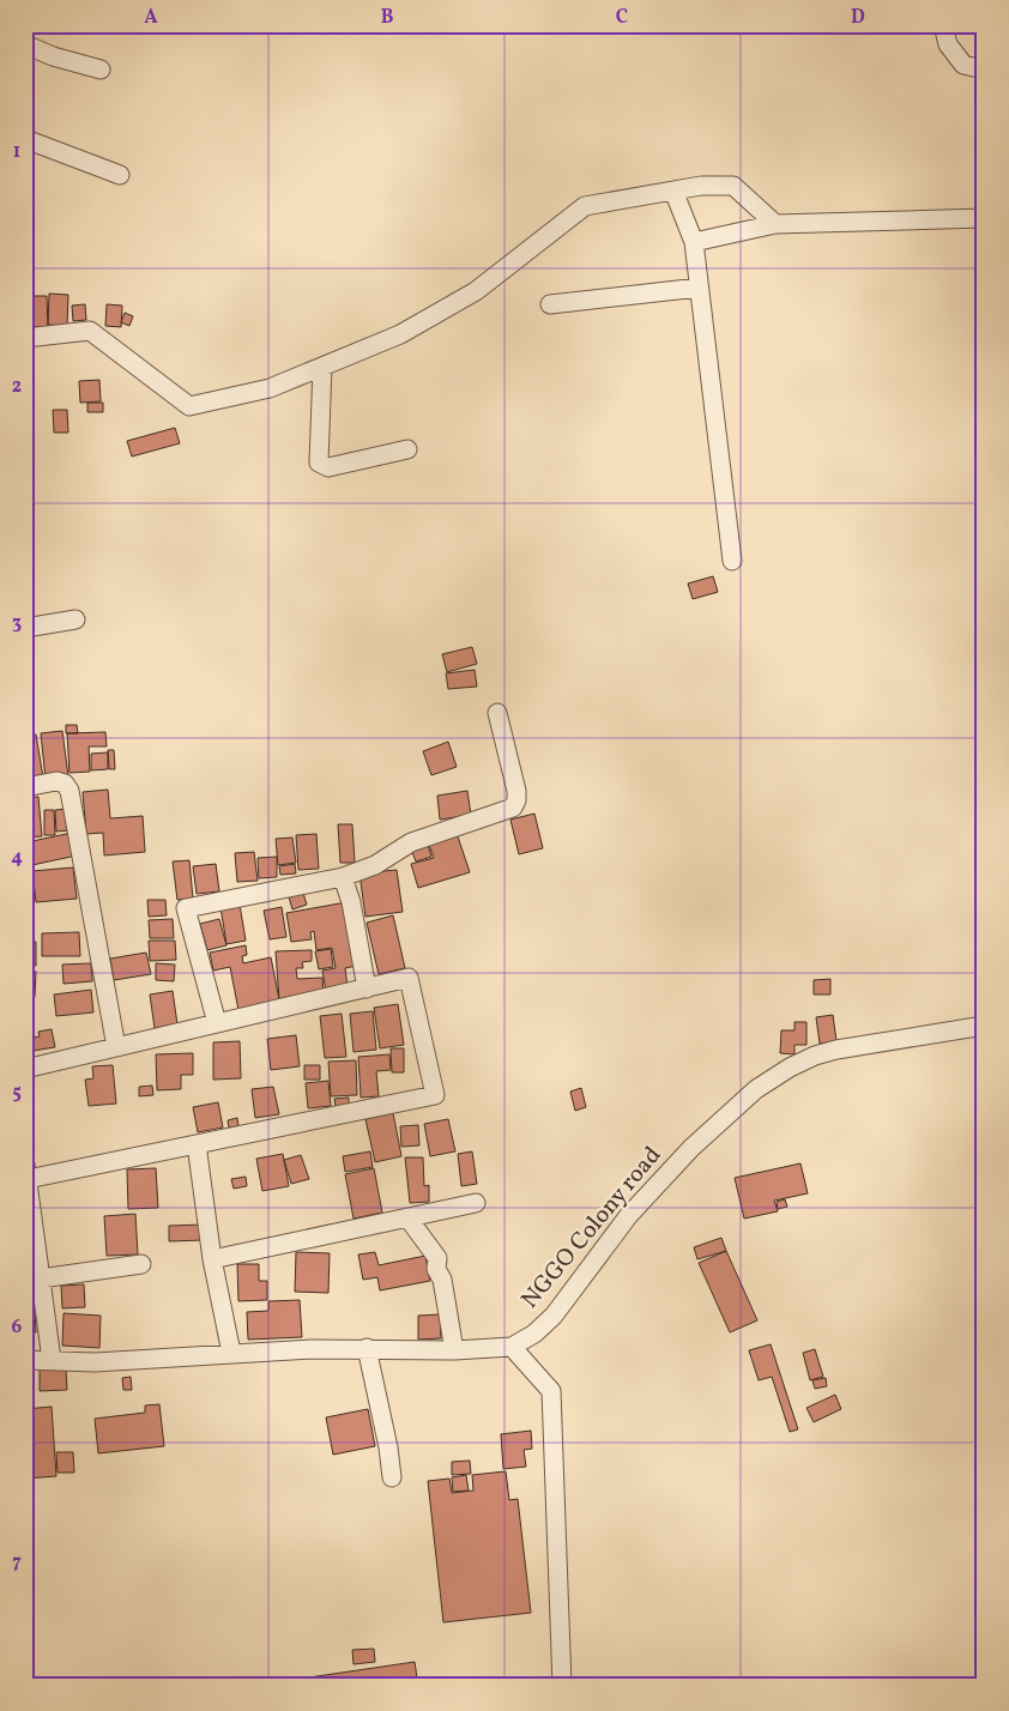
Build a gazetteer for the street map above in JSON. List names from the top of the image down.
{
  "streets": {
    "street": ["NGGO Colony road"]
  },
  "grid": {
    "columns": [
      "A",
      "B",
      "C",
      "D"
    ],
    "rows": [
      "1",
      "2",
      "3",
      "4",
      "5",
      "6",
      "7"
    ]
  }
}
